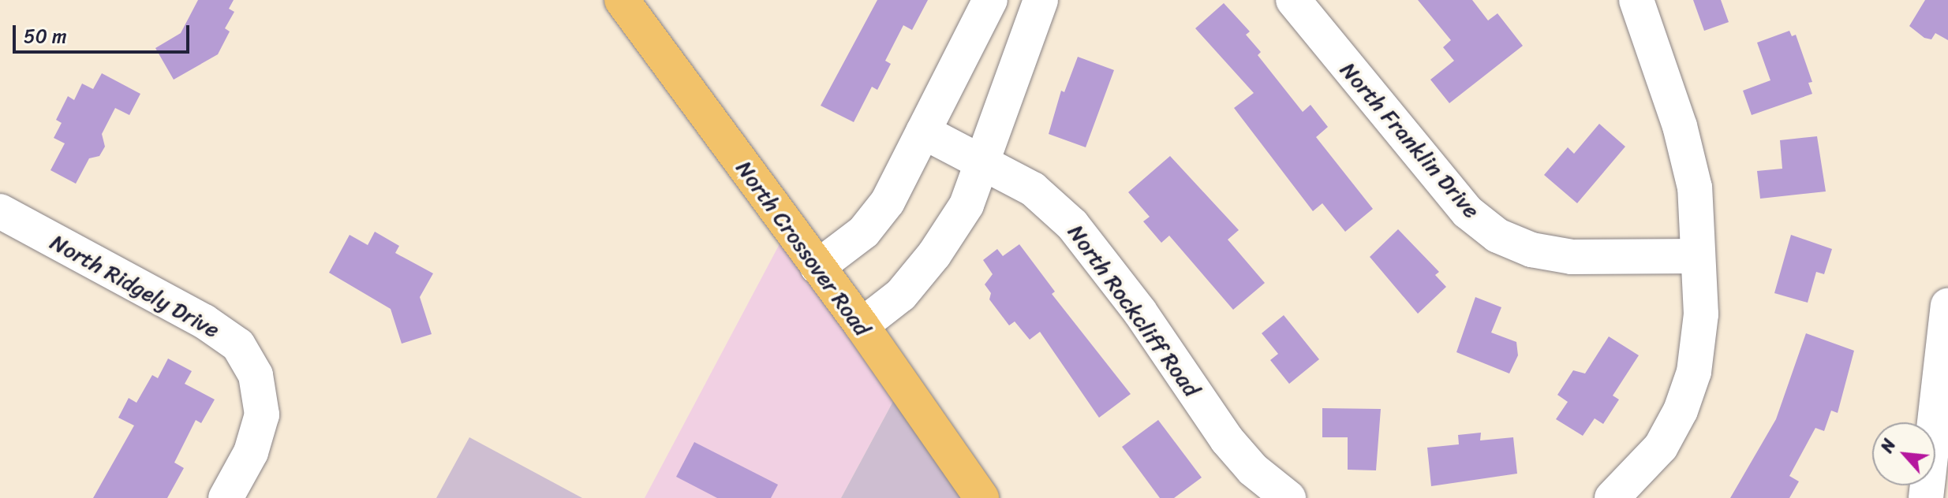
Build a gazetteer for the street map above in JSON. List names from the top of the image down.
{
  "streets": {
    "main road": ["North Crossover Road"],
    "street": ["North Franklin Drive", "North Ridgely Drive", "North Rockcliff Road"]
  },
  "scale_bar": "50 m",
  "north": "top left"
}
